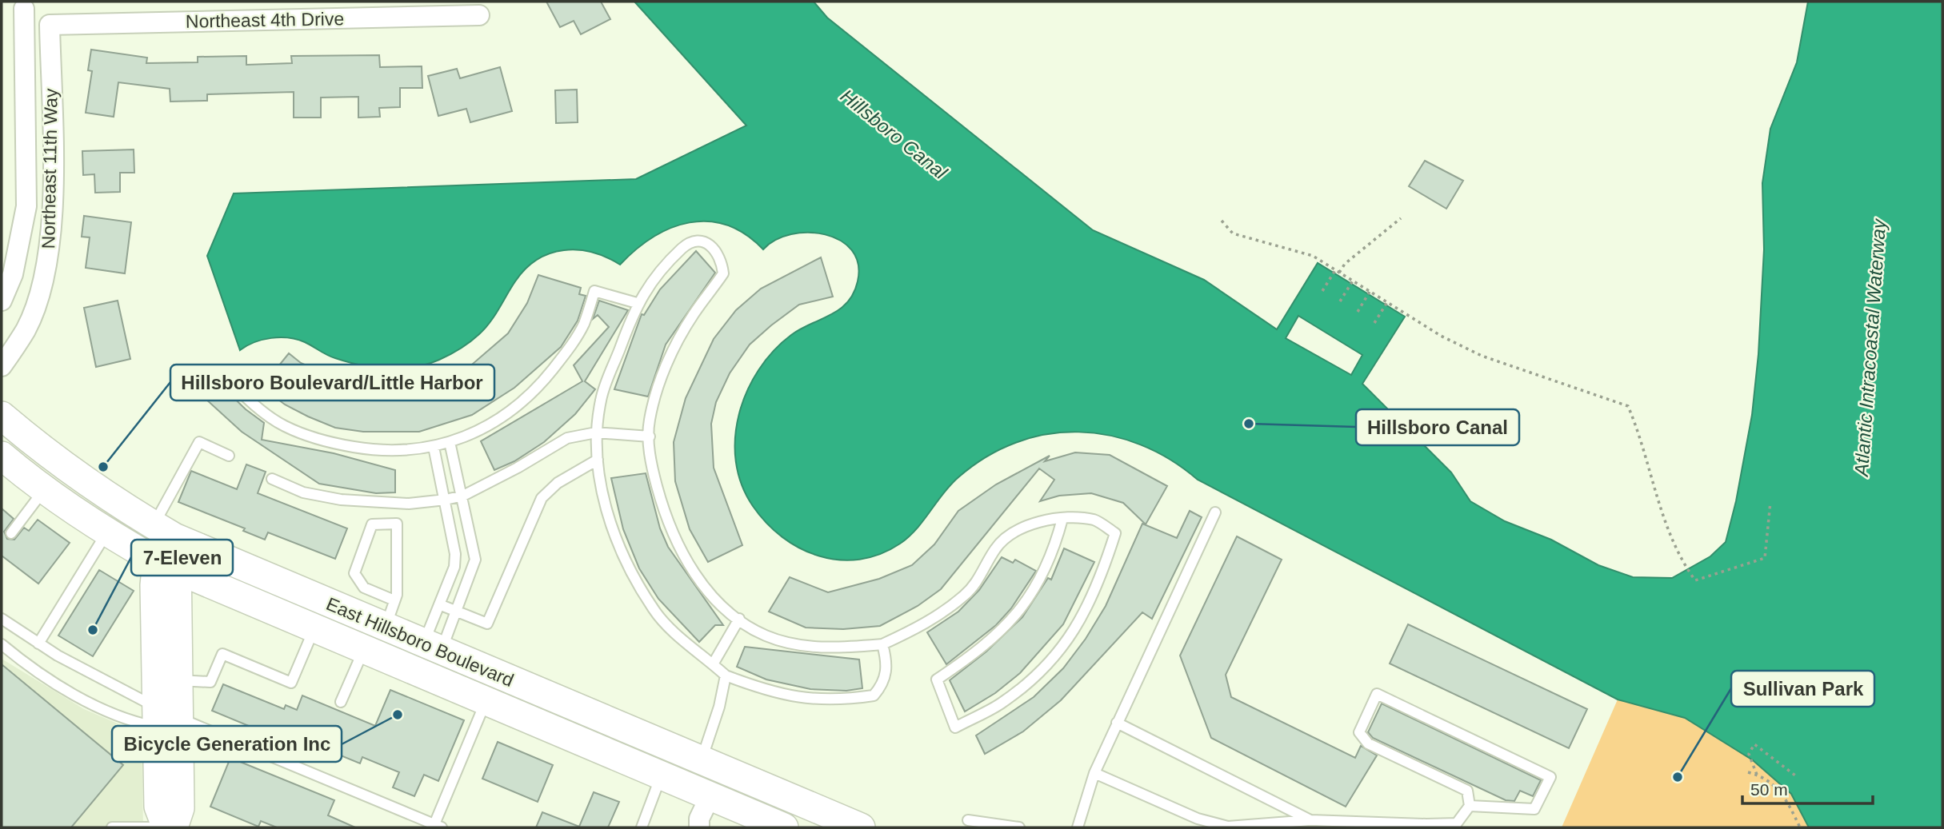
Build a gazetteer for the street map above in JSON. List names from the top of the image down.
{
  "streets": {
    "main road": ["East Hillsboro Boulevard"],
    "street": ["Northeast 4th Drive", "Northeast 11th Way"]
  },
  "crossings": [
    ["Northeast 4th Drive", "Northeast 11th Way"]
  ],
  "water": ["Hillsboro Canal", "Atlantic Intracoastal Waterway"],
  "places": [
    "Hillsboro Canal",
    "Hillsboro Boulevard/Little Harbor",
    "7-Eleven",
    "Bicycle Generation Inc",
    "Sullivan Park"
  ],
  "scale_bar": "50 m"
}
